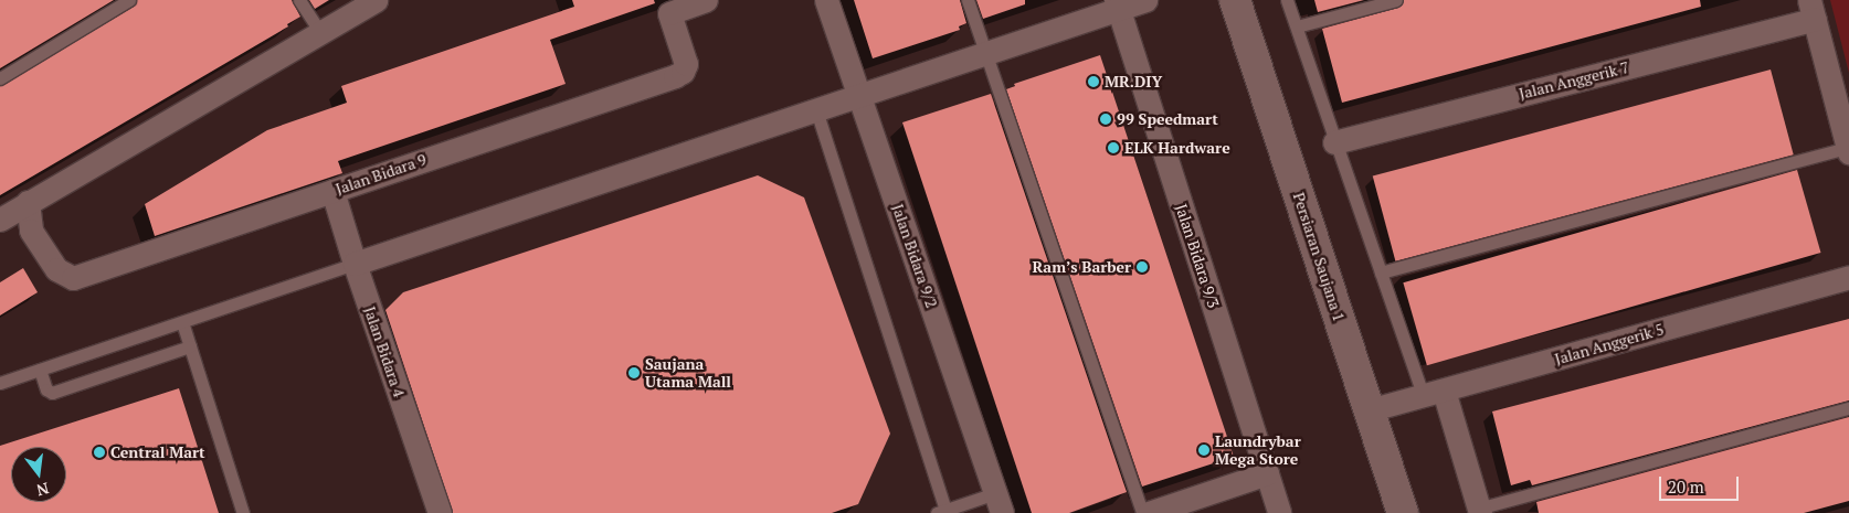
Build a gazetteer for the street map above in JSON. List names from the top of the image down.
{
  "streets": {
    "street": [
      "Jalan Anggerik 7",
      "Jalan Bidara 9",
      "Jalan Bidara 9/2",
      "Jalan Bidara 9/3",
      "Persiaran Saujana 1",
      "Jalan Anggerik 5",
      "Jalan Bidara 4"
    ]
  },
  "crossings": [
    ["Jalan Bidara 9", "Jalan Bidara 4"],
    ["Persiaran Saujana 1", "Jalan Anggerik 5"]
  ],
  "places": [
    "MR.DIY",
    "99 Speedmart",
    "ELK Hardware",
    "Ram’s Barber",
    "Saujana Utama Mall",
    "Laundrybar Mega Store",
    "Central Mart"
  ],
  "scale_bar": "20 m",
  "north": "bottom"
}
